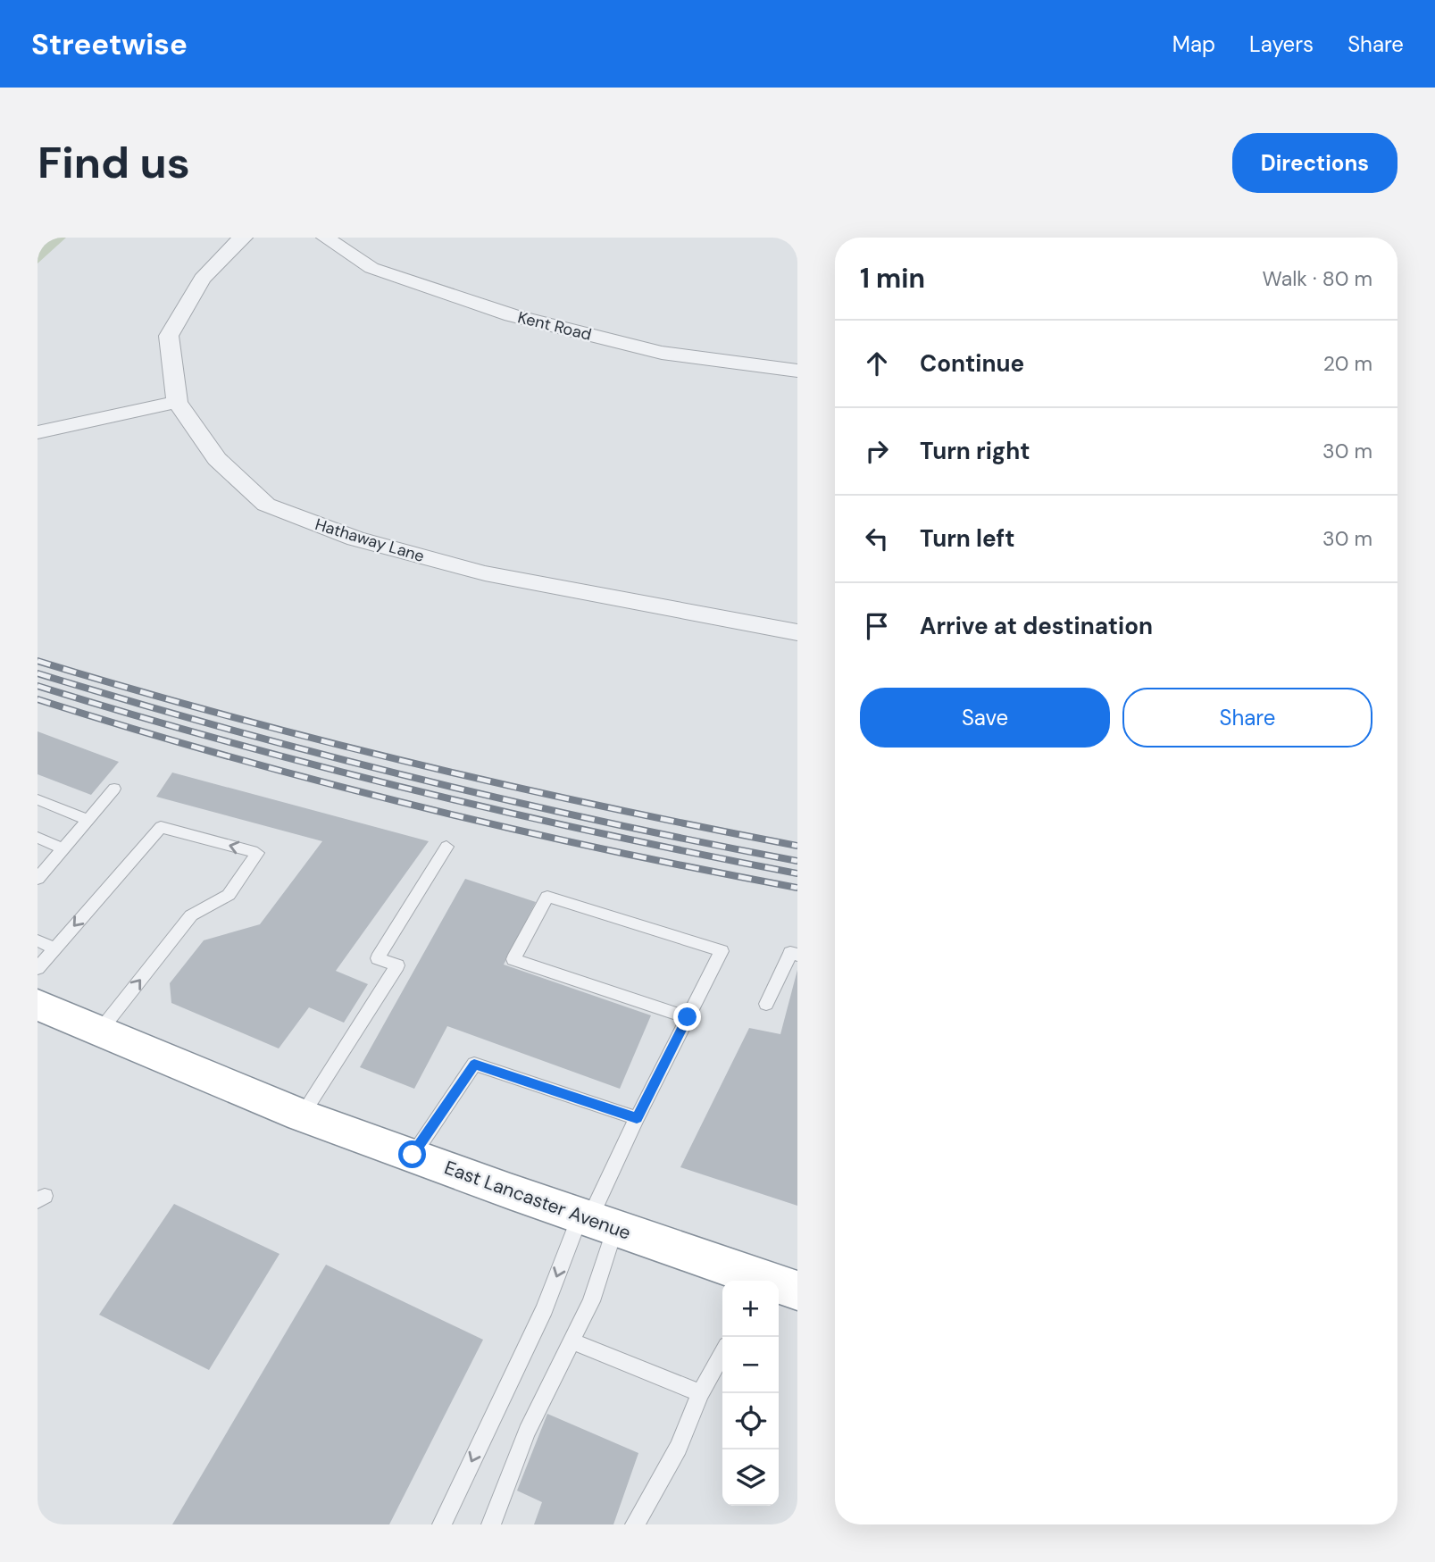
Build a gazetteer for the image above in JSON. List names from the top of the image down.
{
  "streets": {
    "highway": ["East Lancaster Avenue"],
    "street": ["Kent Road", "Hathaway Lane"]
  },
  "page": {
    "header": "Streetwise",
    "nav": ["Map", "Layers", "Share"],
    "buttons": [
      "Directions",
      ["Save", "Share"]
    ],
    "title": "Find us",
    "heading": ["1 min", "Walk · 80 m"],
    "list": [
      ["Continue", "20 m"],
      ["Turn right", "30 m"],
      ["Turn left", "30 m"],
      "Arrive at destination"
    ],
    "map_buttons": ["+", "−"]
  }
}
